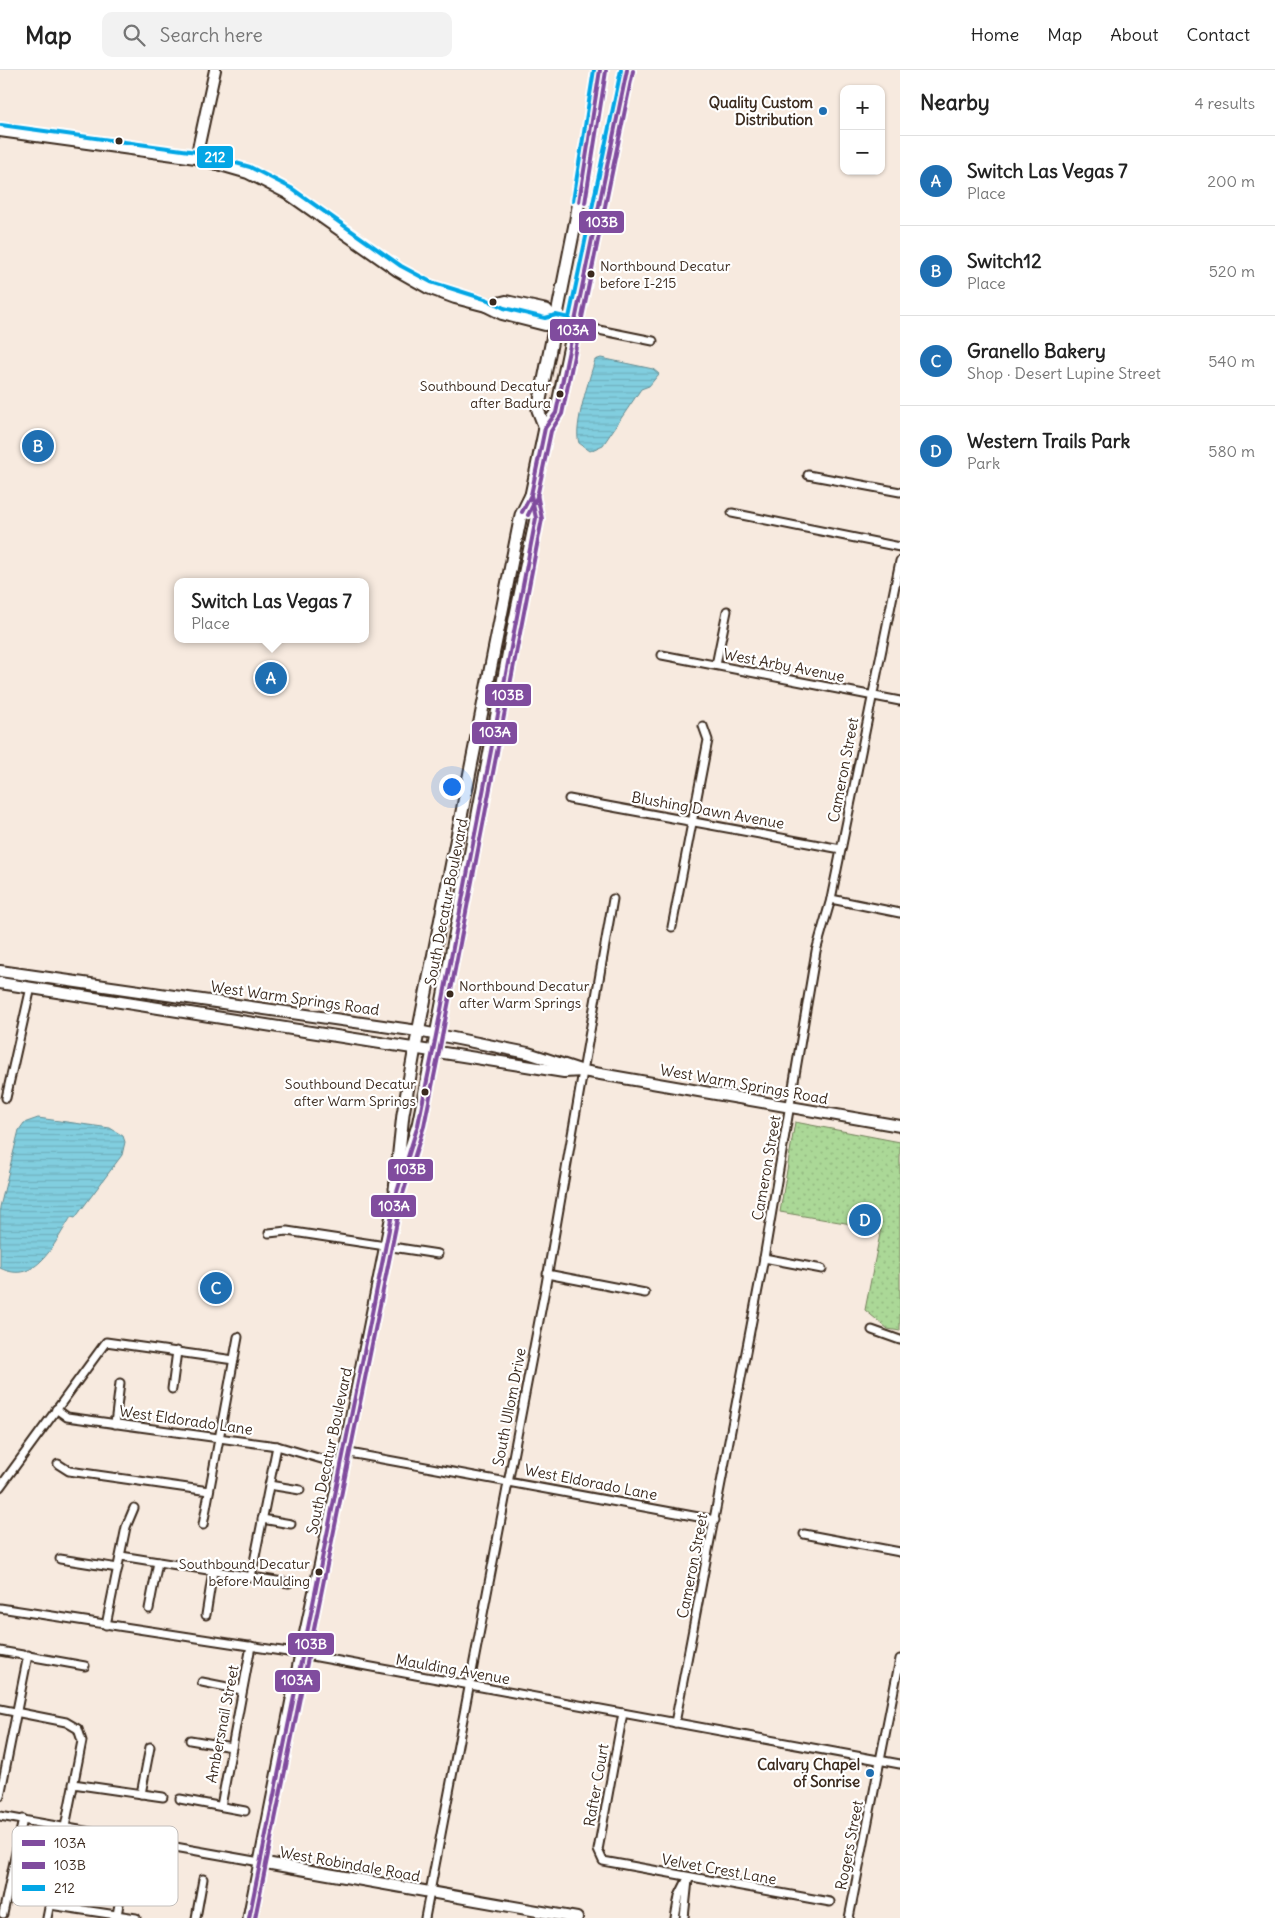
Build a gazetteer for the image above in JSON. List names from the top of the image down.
{
  "streets": {
    "main road": ["South Decatur Boulevard", "West Warm Springs Road", "West Robindale Road"],
    "street": [
      "West Arby Avenue",
      "Cameron Street",
      "Blushing Dawn Avenue",
      "South Ullom Drive",
      "West Eldorado Lane",
      "Maulding Avenue",
      "Ambersnail Street",
      "Rafter Court",
      "Rogers Street",
      "Velvet Crest Lane"
    ]
  },
  "crossings": [
    ["West Arby Avenue", "Cameron Street"],
    ["Cameron Street", "Blushing Dawn Avenue"],
    ["Cameron Street", "West Warm Springs Road"],
    ["Cameron Street", "West Eldorado Lane"],
    ["Cameron Street", "Maulding Avenue"],
    ["South Decatur Boulevard", "West Warm Springs Road"],
    ["South Decatur Boulevard", "West Eldorado Lane"],
    ["South Decatur Boulevard", "Maulding Avenue"],
    ["South Decatur Boulevard", "West Robindale Road"],
    ["West Warm Springs Road", "South Ullom Drive"],
    ["South Ullom Drive", "West Eldorado Lane"],
    ["South Ullom Drive", "Maulding Avenue"],
    ["South Ullom Drive", "West Robindale Road"],
    ["Maulding Avenue", "Ambersnail Street"],
    ["Maulding Avenue", "Rafter Court"],
    ["Maulding Avenue", "Rogers Street"],
    ["Rafter Court", "Velvet Crest Lane"]
  ],
  "places": [
    "Quality Custom Distribution",
    "Northbound Decatur before I-215",
    "Southbound Decatur after Badura",
    "Northbound Decatur after Warm Springs",
    "Southbound Decatur after Warm Springs",
    "Southbound Decatur before Maulding",
    "Calvary Chapel of Sonrise"
  ],
  "lines": ["transit line 103A", "transit line 212", "transit line 103B"],
  "legend": ["103A", "103B", "212"],
  "page": {
    "header": "Map",
    "search": "Search here",
    "nav": [
      "Home",
      "Map",
      "About",
      "Contact"
    ],
    "heading": ["Nearby", "4 results"],
    "map_buttons": ["+", "−"],
    "list": [
      {
        "mark": "A",
        "name": "Switch Las Vegas 7",
        "note": "Place",
        "value": "200 m"
      },
      {
        "mark": "B",
        "name": "Switch12",
        "note": "Place",
        "value": "520 m"
      },
      {
        "mark": "C",
        "name": "Granello Bakery",
        "note": "Shop · Desert Lupine Street",
        "value": "540 m"
      },
      {
        "mark": "D",
        "name": "Western Trails Park",
        "note": "Park",
        "value": "580 m"
      }
    ],
    "pins": [
      "B",
      "A",
      "D",
      "C"
    ],
    "popup": ["Switch Las Vegas 7", "Place"]
  }
}
